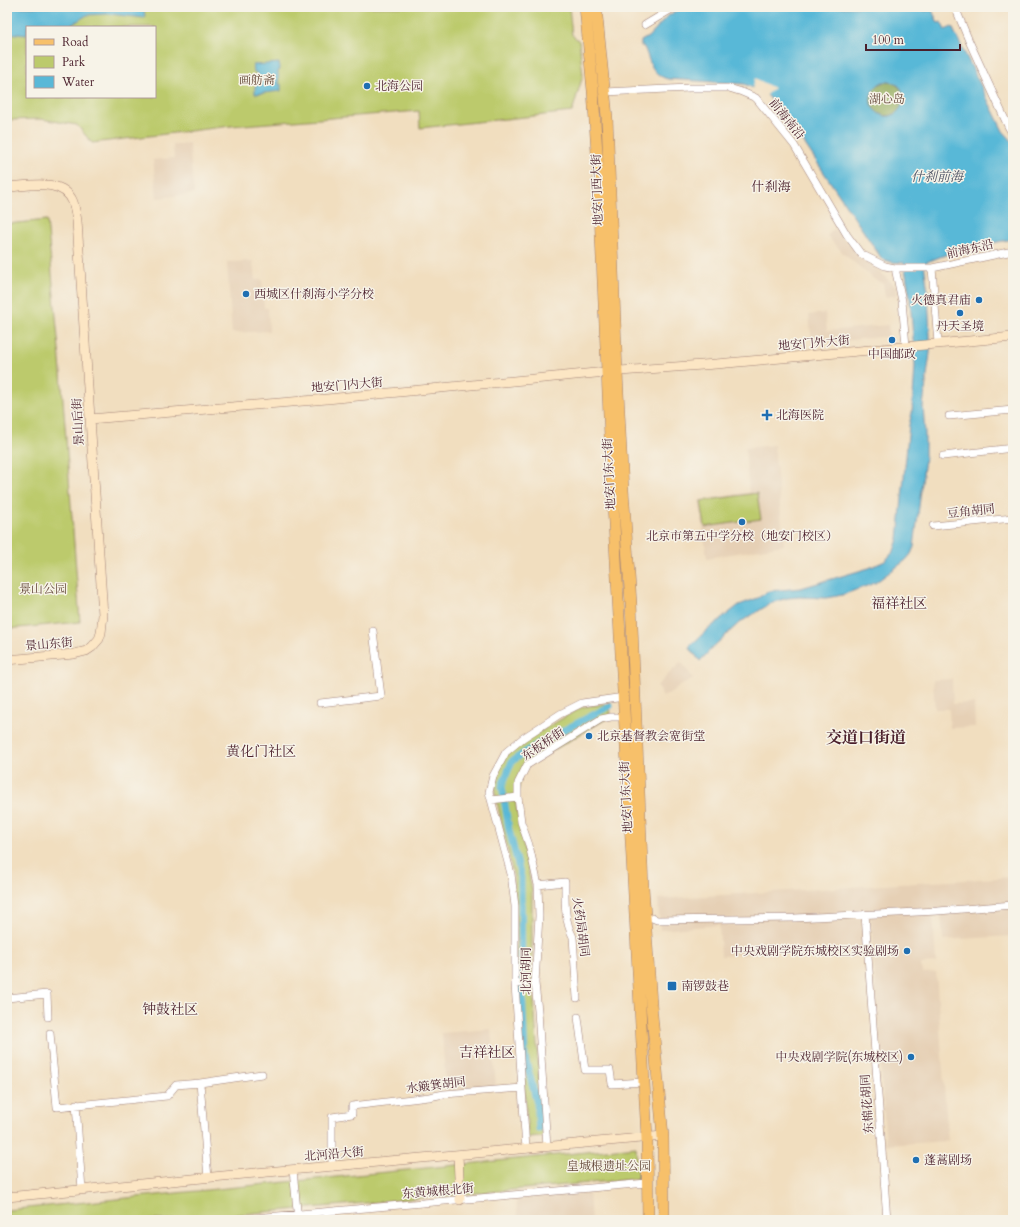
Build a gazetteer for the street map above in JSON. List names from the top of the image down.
{
  "streets": {
    "main road": [
      "地安门西大街",
      "地安门外大街",
      "地安门内大街",
      "景山后街",
      "地安门东大街",
      "景山东街",
      "北河沿大街"
    ],
    "street": [
      "前海南沿",
      "前海东沿",
      "豆角胡同",
      "东板桥街",
      "火药局胡同",
      "北河胡同",
      "水簸箕胡同",
      "东棉花胡同",
      "东黄城根北街"
    ]
  },
  "crossings": [
    ["前海南沿", "地安门西大街"],
    ["前海南沿", "前海东沿"],
    ["地安门西大街", "地安门外大街"],
    ["地安门西大街", "地安门内大街"],
    ["地安门西大街", "地安门东大街"],
    ["地安门外大街", "地安门内大街"],
    ["地安门外大街", "地安门东大街"],
    ["地安门内大街", "景山后街"],
    ["地安门内大街", "地安门东大街"],
    ["景山后街", "景山东街"],
    ["地安门东大街", "东板桥街"],
    ["地安门东大街", "北河沿大街"],
    ["地安门东大街", "东黄城根北街"],
    ["东板桥街", "北河胡同"],
    ["火药局胡同", "北河胡同"],
    ["北河胡同", "北河沿大街"],
    ["水簸箕胡同", "北河沿大街"]
  ],
  "districts": [
    "什刹海",
    "福祥社区",
    "交道口街道",
    "黄化门社区",
    "钟鼓社区",
    "吉祥社区"
  ],
  "water": ["什刹前海"],
  "parks": [
    "画舫斋",
    "湖心岛",
    "景山公园",
    "皇城根遗址公园"
  ],
  "places": {
    "other": [
      "北海公园",
      "西城区什刹海小学分校",
      "火德真君庙",
      "丹天圣境",
      "中国邮政",
      "北京市第五中学分校（地安门校区）",
      "北京基督教会宽街堂",
      "中央戏剧学院东城校区实验剧场",
      "中央戏剧学院(东城校区)",
      "蓬蒿剧场"
    ],
    "health": ["北海医院"],
    "transit": ["南锣鼓巷"]
  },
  "legend": ["Road", "Park", "Water"],
  "scale_bar": "100 m"
}
